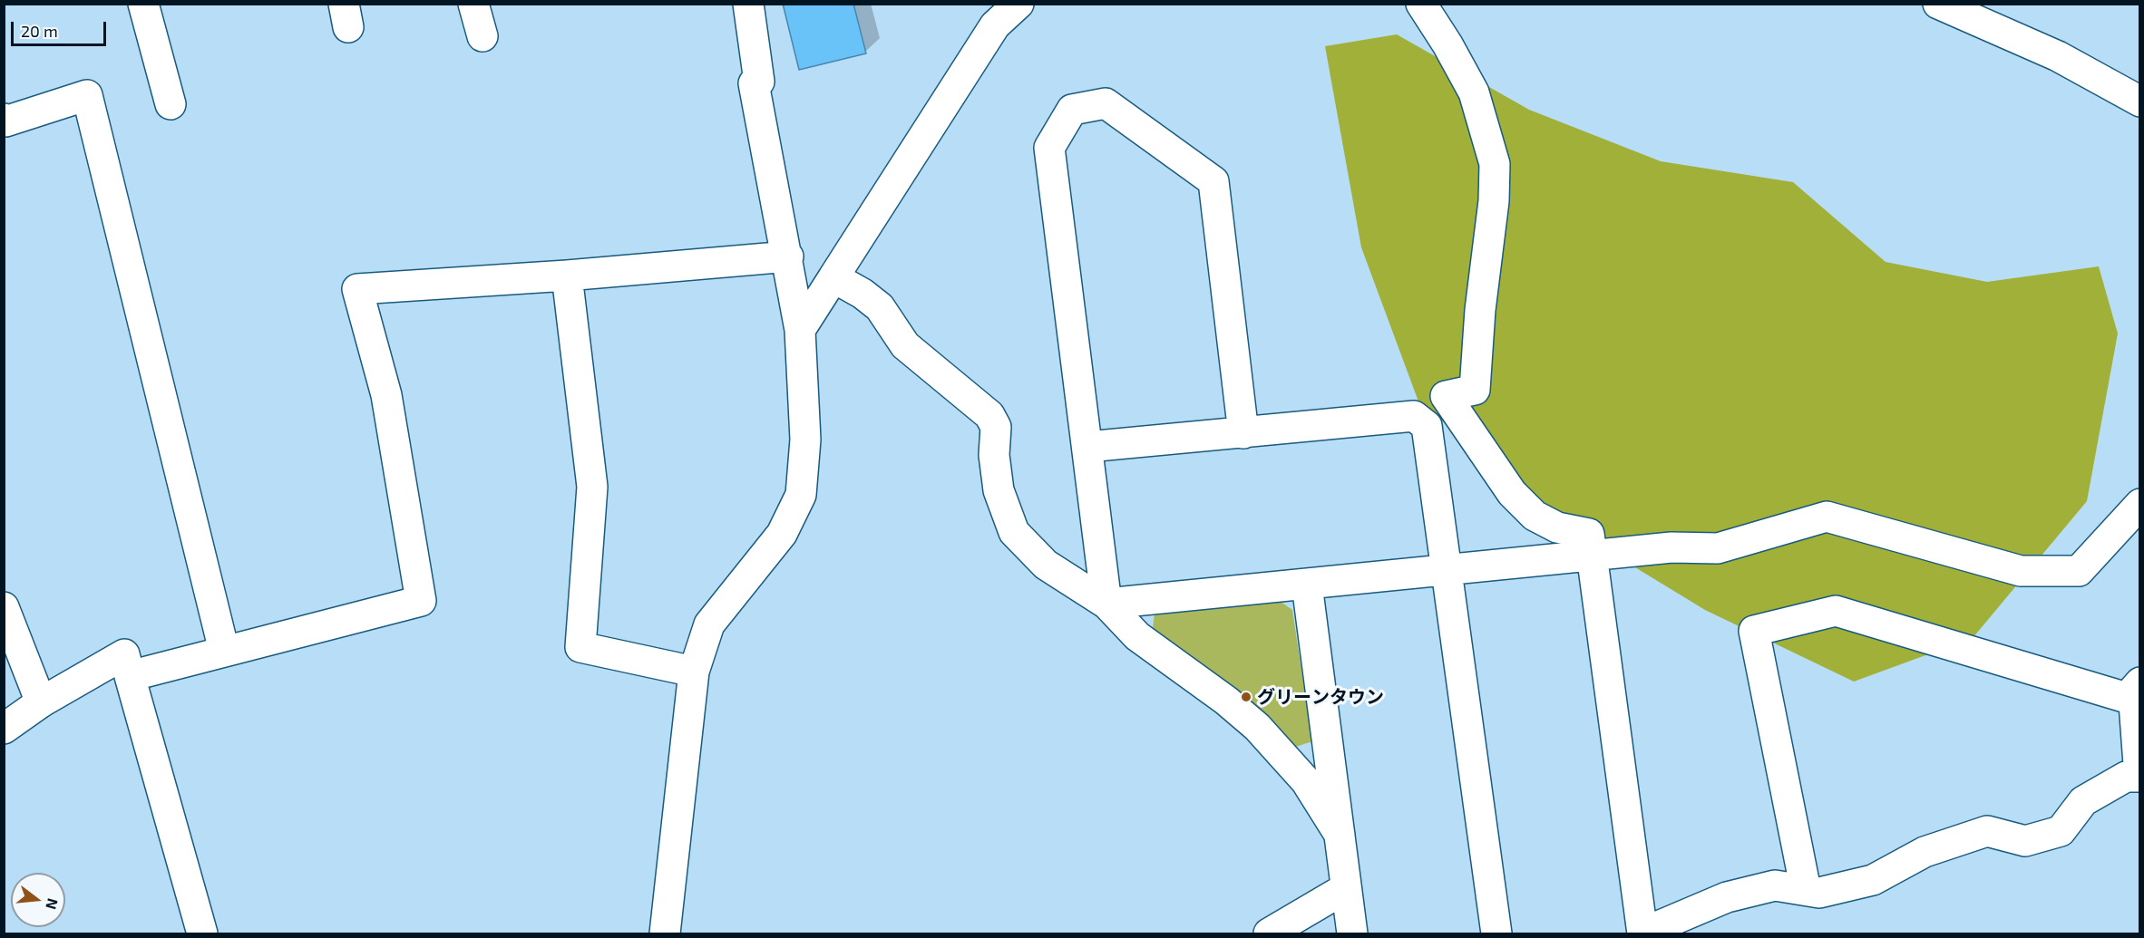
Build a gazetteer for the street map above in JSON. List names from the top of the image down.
{
  "places": ["グリーンタウン"],
  "scale_bar": "20 m",
  "north": "right"
}
